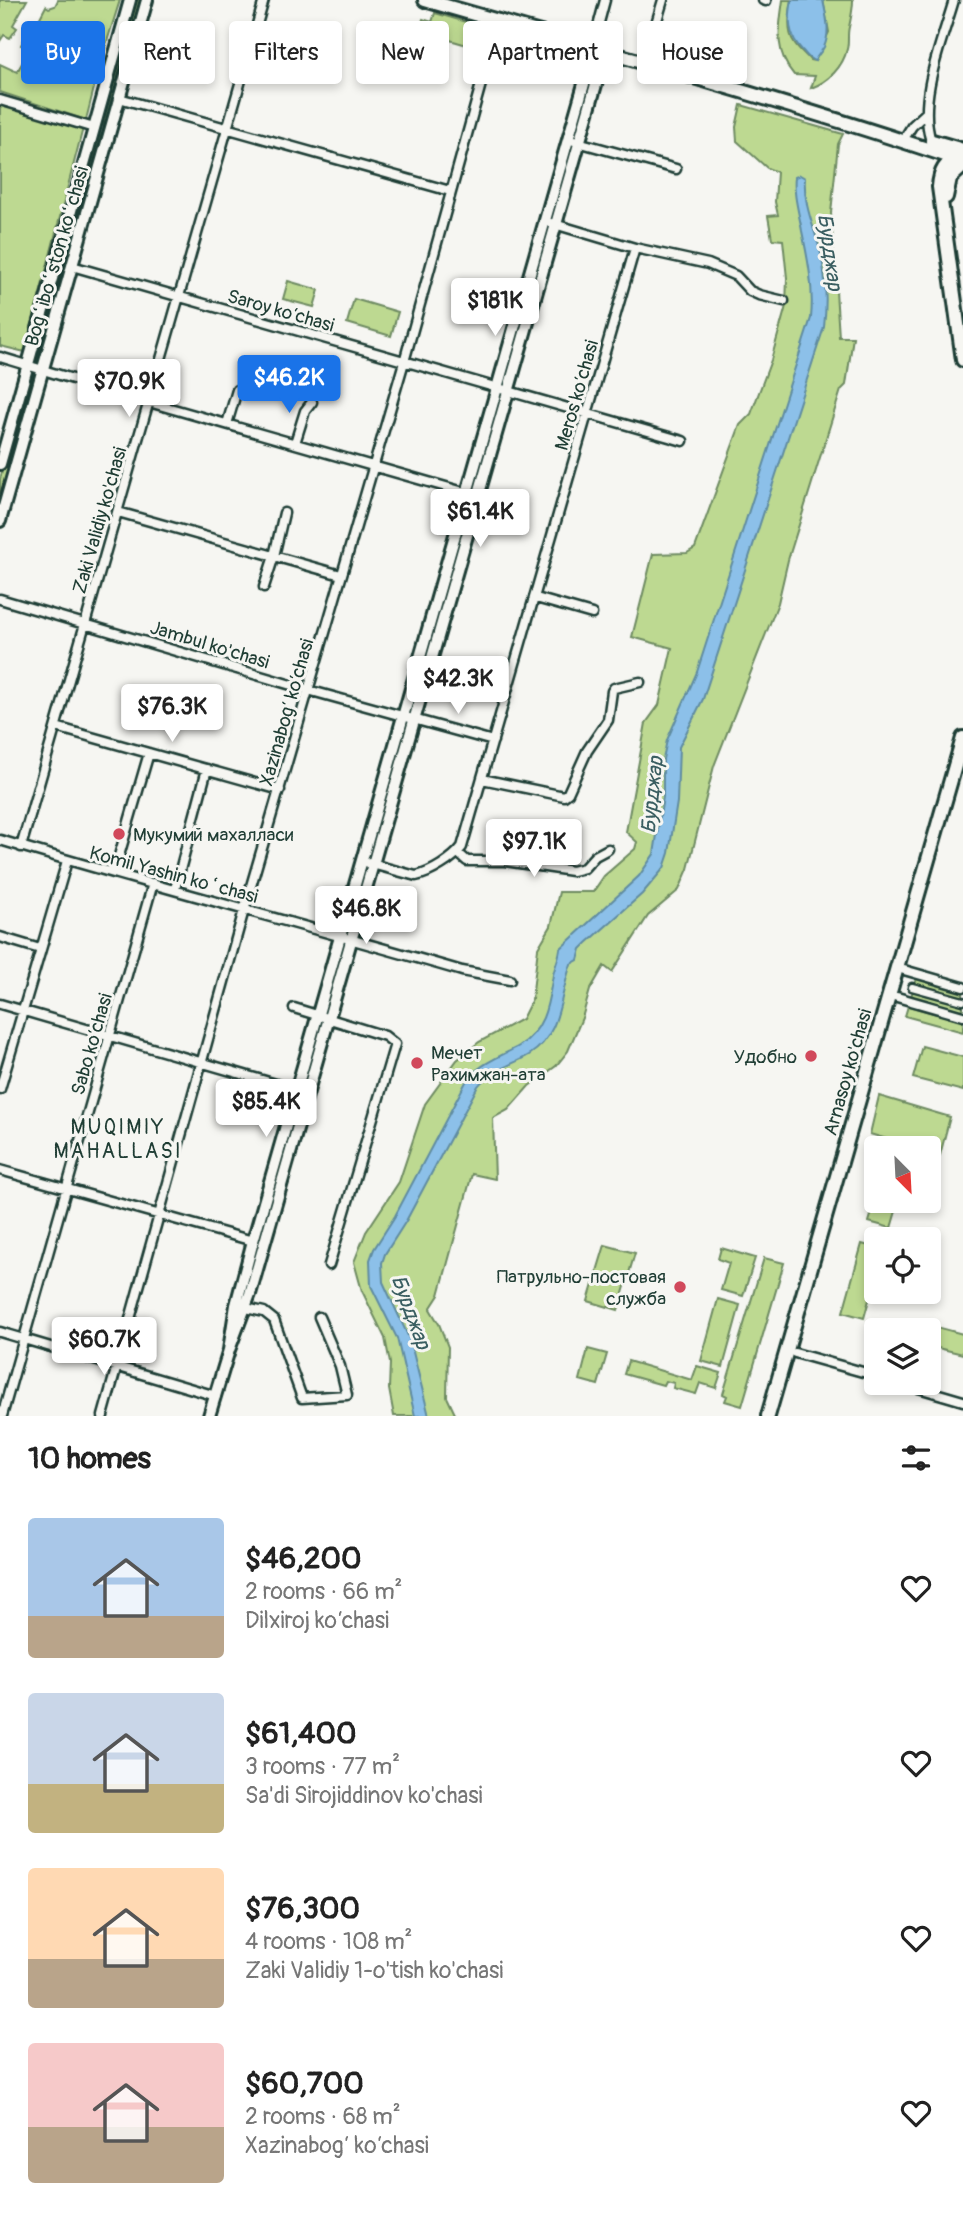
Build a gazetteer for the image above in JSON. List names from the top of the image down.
{
  "streets": {
    "main road": ["Arnasoy ko'chasi"],
    "street": [
      "Bogʻiboʻston koʻchasi",
      "Saroy ko‘chasi",
      "Meros ko‘chasi",
      "Zaki Validiy ko'chasi",
      "Jambul ko'chasi",
      "Xazinabog‘ ko‘chasi",
      "Komil Yashin koʻchasi",
      "Sabo ko‘chasi"
    ]
  },
  "crossings": [
    ["Bogʻiboʻston koʻchasi", "Saroy ko‘chasi"],
    ["Saroy ko‘chasi", "Meros ko‘chasi"],
    ["Saroy ko‘chasi", "Zaki Validiy ko'chasi"],
    ["Saroy ko‘chasi", "Xazinabog‘ ko‘chasi"],
    ["Meros ko‘chasi", "Jambul ko'chasi"],
    ["Zaki Validiy ko'chasi", "Jambul ko'chasi"],
    ["Zaki Validiy ko'chasi", "Komil Yashin koʻchasi"],
    ["Jambul ko'chasi", "Xazinabog‘ ko‘chasi"],
    ["Xazinabog‘ ko‘chasi", "Komil Yashin koʻchasi"],
    ["Komil Yashin koʻchasi", "Sabo ko‘chasi"]
  ],
  "districts": ["MUQIMIY MAHALLASI"],
  "water": ["Бурджар"],
  "places": [
    "Мукумий махалласи",
    "Удобно",
    "Мечет Рахимжан-ата",
    "Патрульно-постовая служба"
  ],
  "north": "bottom right",
  "page": {
    "chip": [
      "Buy",
      "Rent",
      "Filters",
      "New",
      "Apartment",
      "House"
    ],
    "price": [
      "$181K",
      "$46.2K",
      "$70.9K",
      "$61.4K",
      "$42.3K",
      "$76.3K",
      "$97.1K",
      "$46.8K",
      "$85.4K",
      "$60.7K"
    ],
    "heading": "10 homes",
    "list": [
      {
        "name": "$46,200",
        "note": "2 rooms · 66 m² · Dilxiroj ko‘chasi"
      },
      {
        "name": "$61,400",
        "note": "3 rooms · 77 m² · Sa'di Sirojiddinov ko'chasi"
      },
      {
        "name": "$76,300",
        "note": "4 rooms · 108 m² · Zaki Validiy 1-o'tish ko'chasi"
      },
      {
        "name": "$60,700",
        "note": "2 rooms · 68 m² · Xazinabog‘ ko‘chasi"
      }
    ]
  }
}
